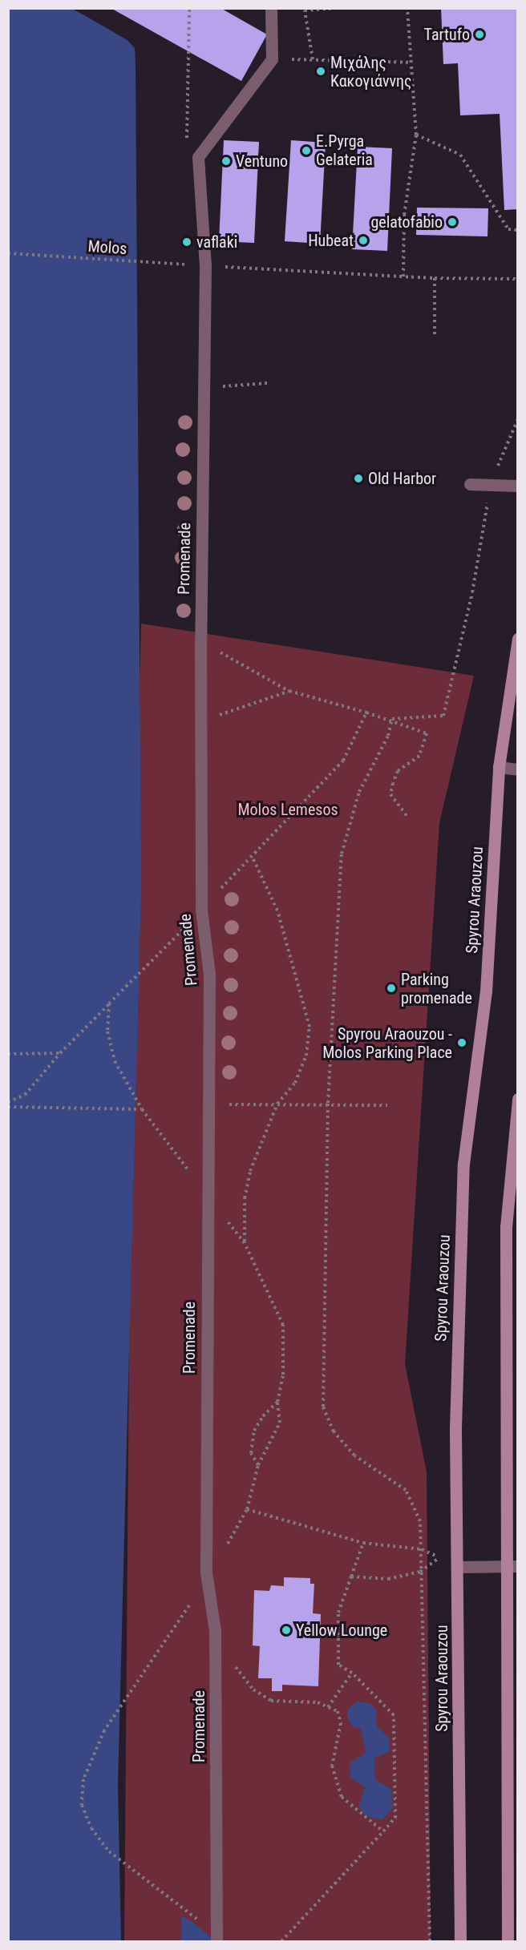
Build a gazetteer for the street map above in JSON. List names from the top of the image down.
{
  "streets": {
    "main road": ["Spyrou Araouzou"],
    "street": ["Promenade"],
    "path": ["Molos"]
  },
  "crossings": [
    ["Molos", "Promenade"]
  ],
  "parks": ["Molos Lemesos"],
  "places": [
    "Tartufo",
    "Μιχάλης Κακογιάννης",
    "E.Pyrga Gelateria",
    "Ventuno",
    "gelatofabio",
    "Hubeat",
    "vaflaki",
    "Old Harbor",
    "Parking promenade",
    "Spyrou Araouzou - Molos Parking Place",
    "Yellow Lounge"
  ]
}
